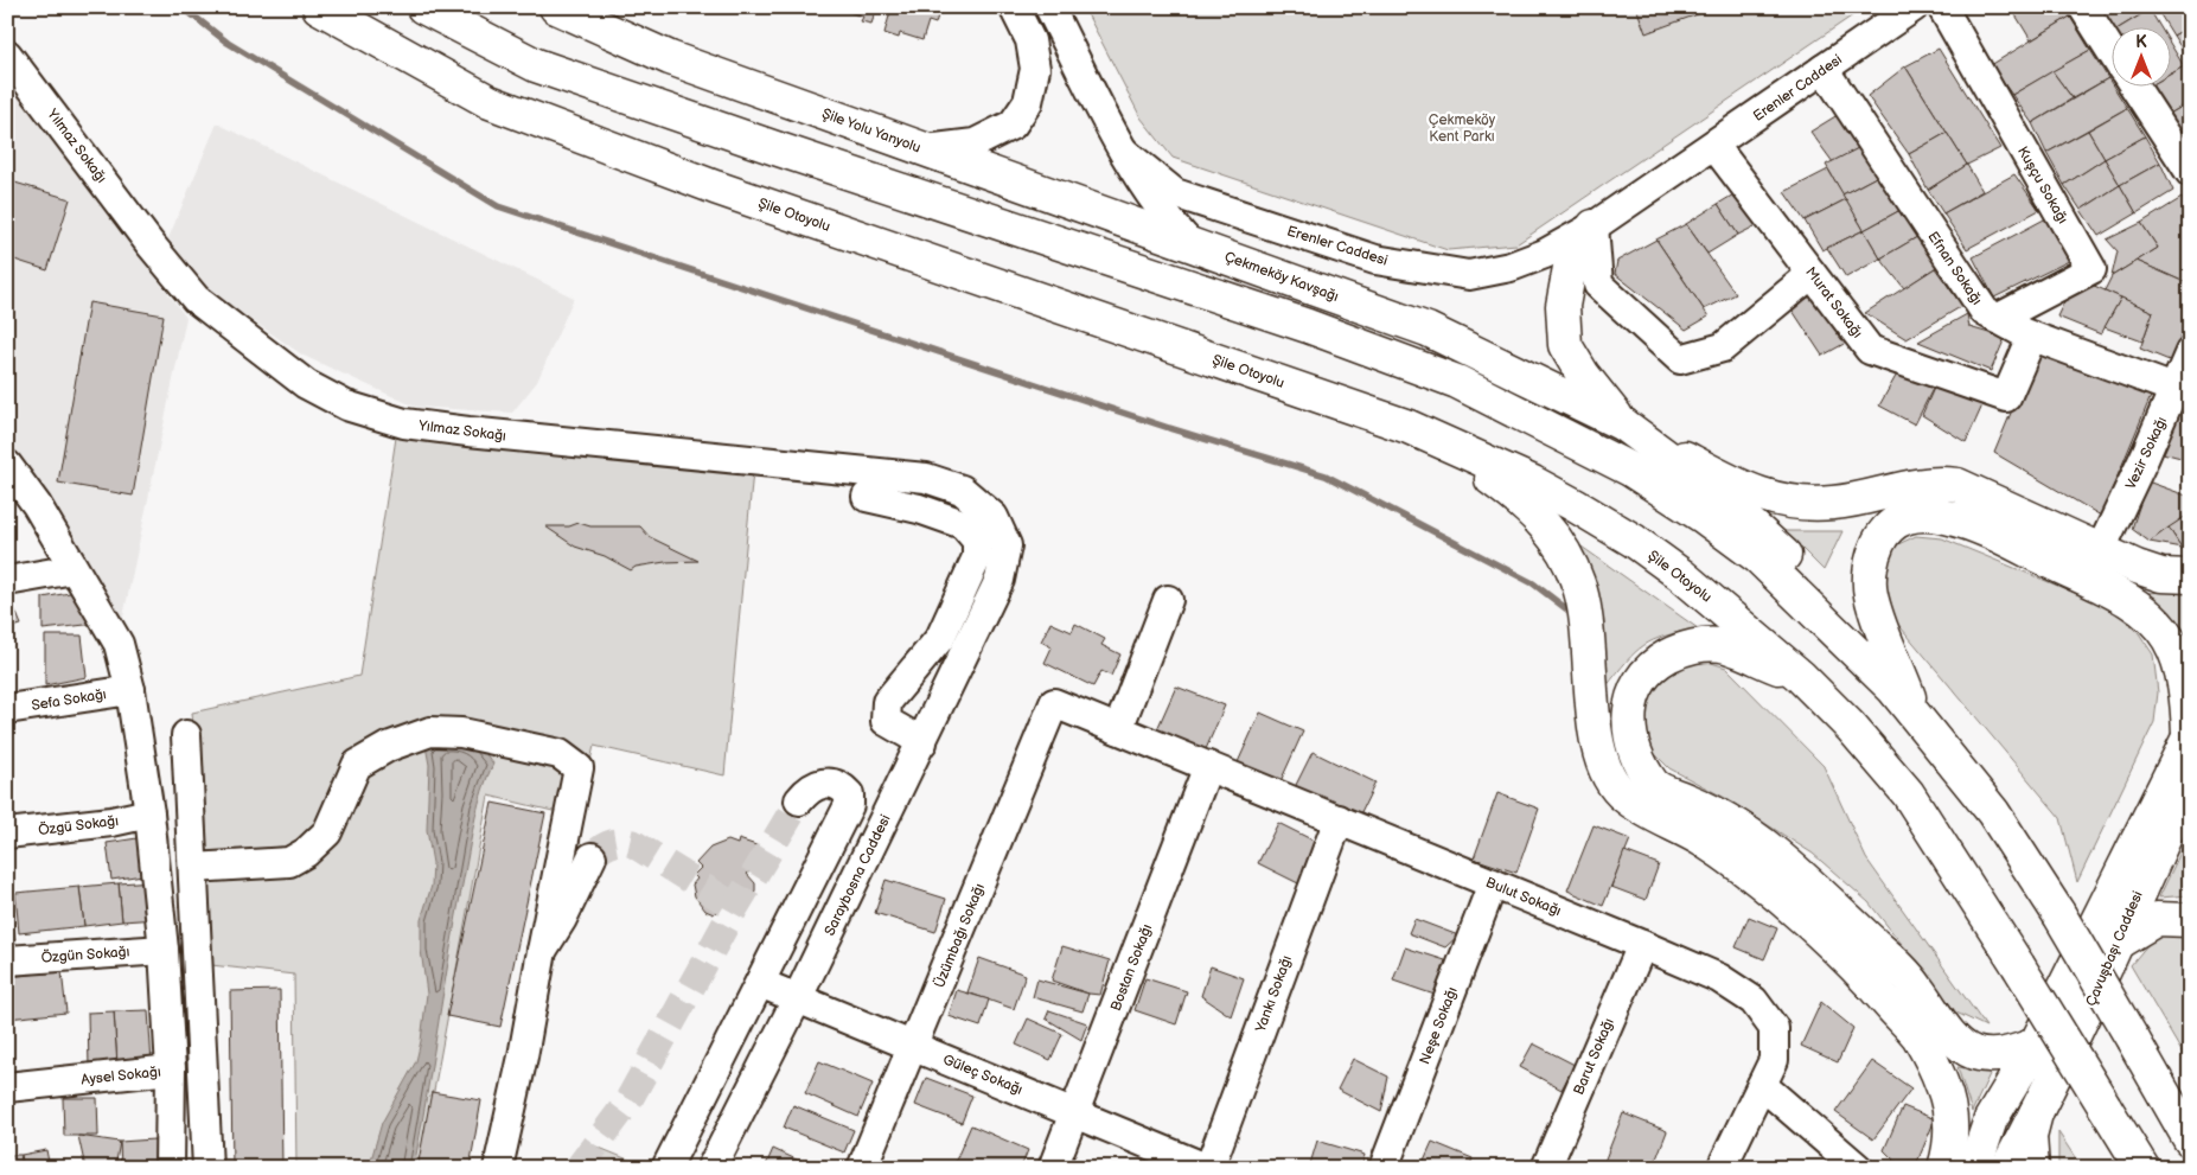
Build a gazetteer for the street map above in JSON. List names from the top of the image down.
{
  "streets": {
    "main road": [
      "Şile Yolu Yanyolu",
      "Şile Otoyolu",
      "Çekmeköy Kavşağı",
      "Çavuşbaşı Caddesi"
    ],
    "street": [
      "Erenler Caddesi",
      "Yılmaz Sokağı",
      "Kuşçu Sokağı",
      "Efnan Sokağı",
      "Murat Sokağı",
      "Vezir Sokağı",
      "Sefa Sokağı",
      "Özgü Sokağı",
      "Saraybosna Caddesi",
      "Bulut Sokağı",
      "Üzümbağı Sokağı",
      "Özgün Sokağı",
      "Bostan Sokağı",
      "Yankı Sokağı",
      "Neşe Sokağı",
      "Barut Sokağı",
      "Güleç Sokağı",
      "Aysel Sokağı"
    ]
  },
  "crossings": [
    ["Erenler Caddesi", "Efnan Sokağı"],
    ["Erenler Caddesi", "Çekmeköy Kavşağı"],
    ["Erenler Caddesi", "Murat Sokağı"],
    ["Şile Yolu Yanyolu", "Çekmeköy Kavşağı"],
    ["Yılmaz Sokağı", "Saraybosna Caddesi"],
    ["Kuşçu Sokağı", "Efnan Sokağı"],
    ["Efnan Sokağı", "Murat Sokağı"],
    ["Efnan Sokağı", "Vezir Sokağı"],
    ["Saraybosna Caddesi", "Güleç Sokağı"],
    ["Bulut Sokağı", "Üzümbağı Sokağı"],
    ["Bulut Sokağı", "Bostan Sokağı"],
    ["Bulut Sokağı", "Yankı Sokağı"],
    ["Bulut Sokağı", "Neşe Sokağı"],
    ["Bulut Sokağı", "Barut Sokağı"],
    ["Üzümbağı Sokağı", "Güleç Sokağı"],
    ["Bostan Sokağı", "Güleç Sokağı"],
    ["Yankı Sokağı", "Güleç Sokağı"]
  ],
  "parks": ["Çekmeköy Kent Parkı"],
  "north": "top"
}
